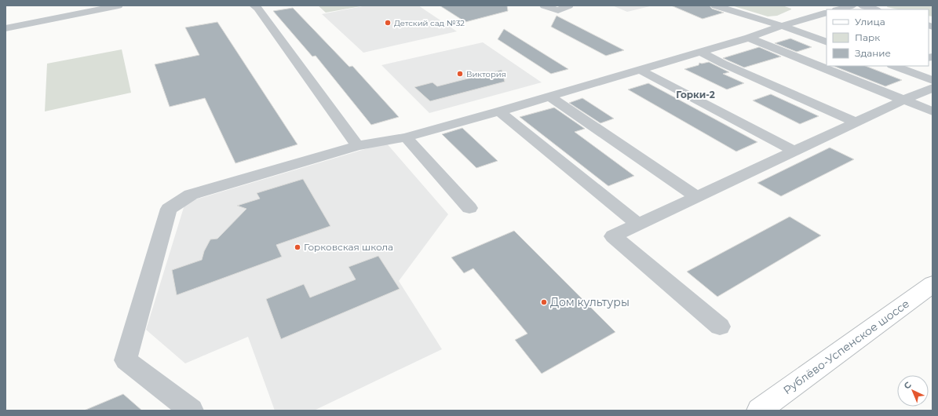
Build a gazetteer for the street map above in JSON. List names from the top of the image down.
{
  "streets": {
    "main road": ["Рублёво-Успенское шоссе"]
  },
  "districts": ["Горки-2"],
  "places": [
    "Детский сад №32",
    "Виктория",
    "Горковская школа",
    "Дом культуры"
  ],
  "legend": ["Улица", "Парк", "Здание"],
  "north": "top left"
}
